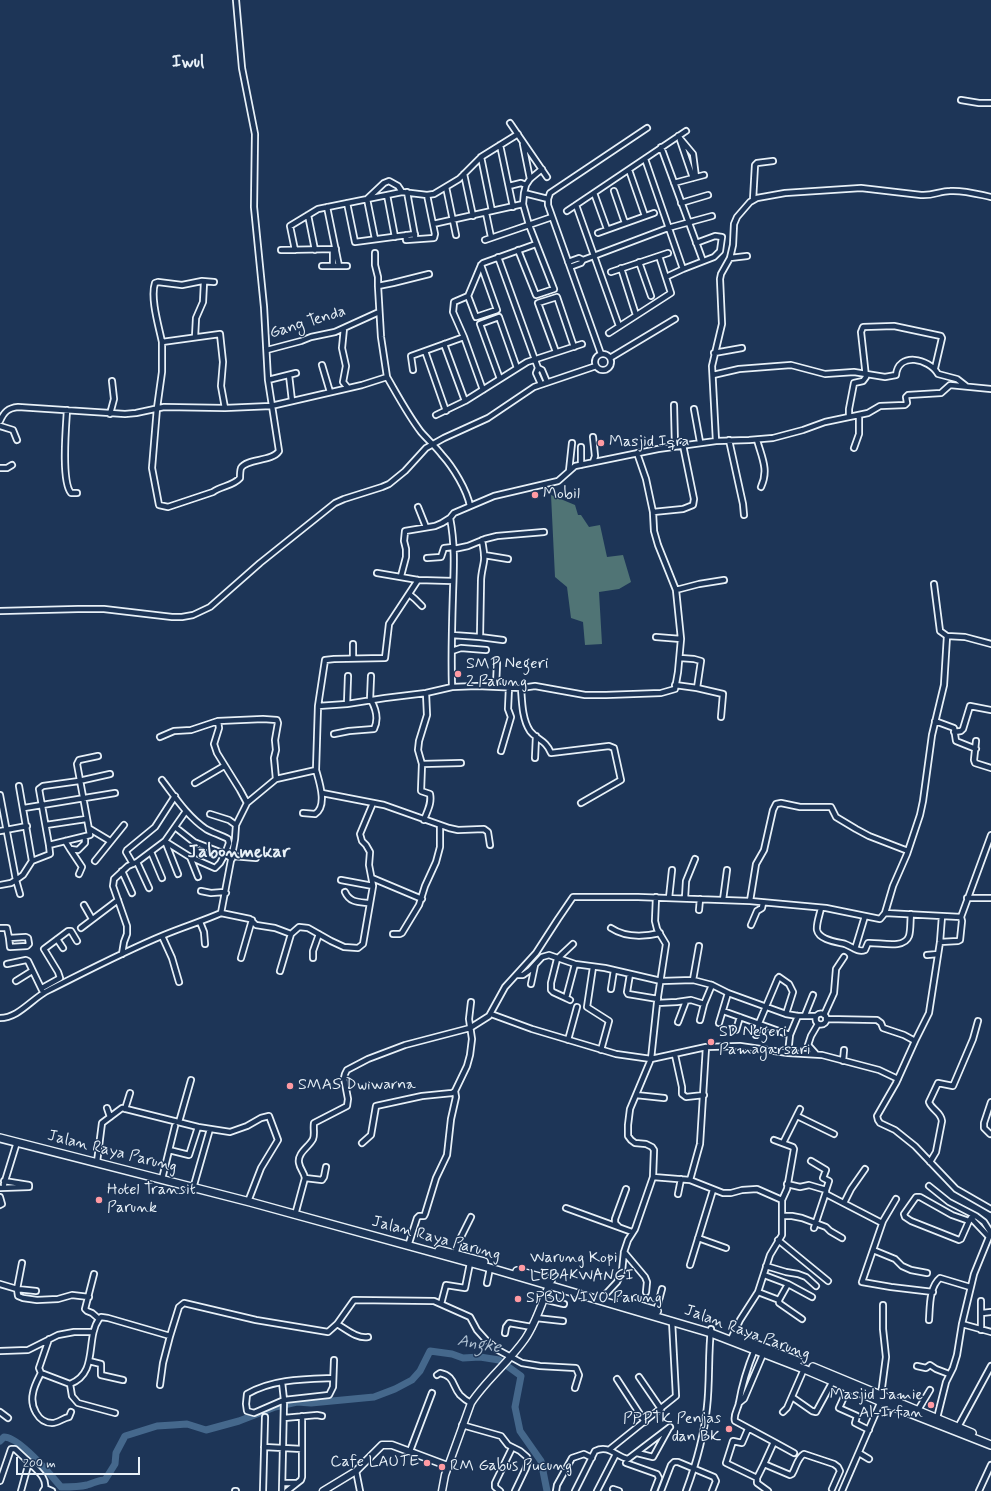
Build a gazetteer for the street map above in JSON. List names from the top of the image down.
{
  "streets": {
    "highway": ["Jalan Raya Parung"],
    "street": ["Gang Tenda"]
  },
  "districts": ["Iwul", "Jabonmekar"],
  "water": ["Angke"],
  "places": [
    "Masjid Iqra",
    "Mobil",
    "SMP Negeri 2 Parung",
    "SD Negeri Pamagarsari",
    "SMAS Dwiwarna",
    "Hotel Transit Parunk",
    "Warung Kopi LEBAKWANGI",
    "SPBU VIVO Parung",
    "Masjid Jamie Al-Irfan",
    "PPPTK Penjas dan BK",
    "Cafe LAUTE",
    "RM Gabus Pucung"
  ],
  "scale_bar": "200 m"
}
